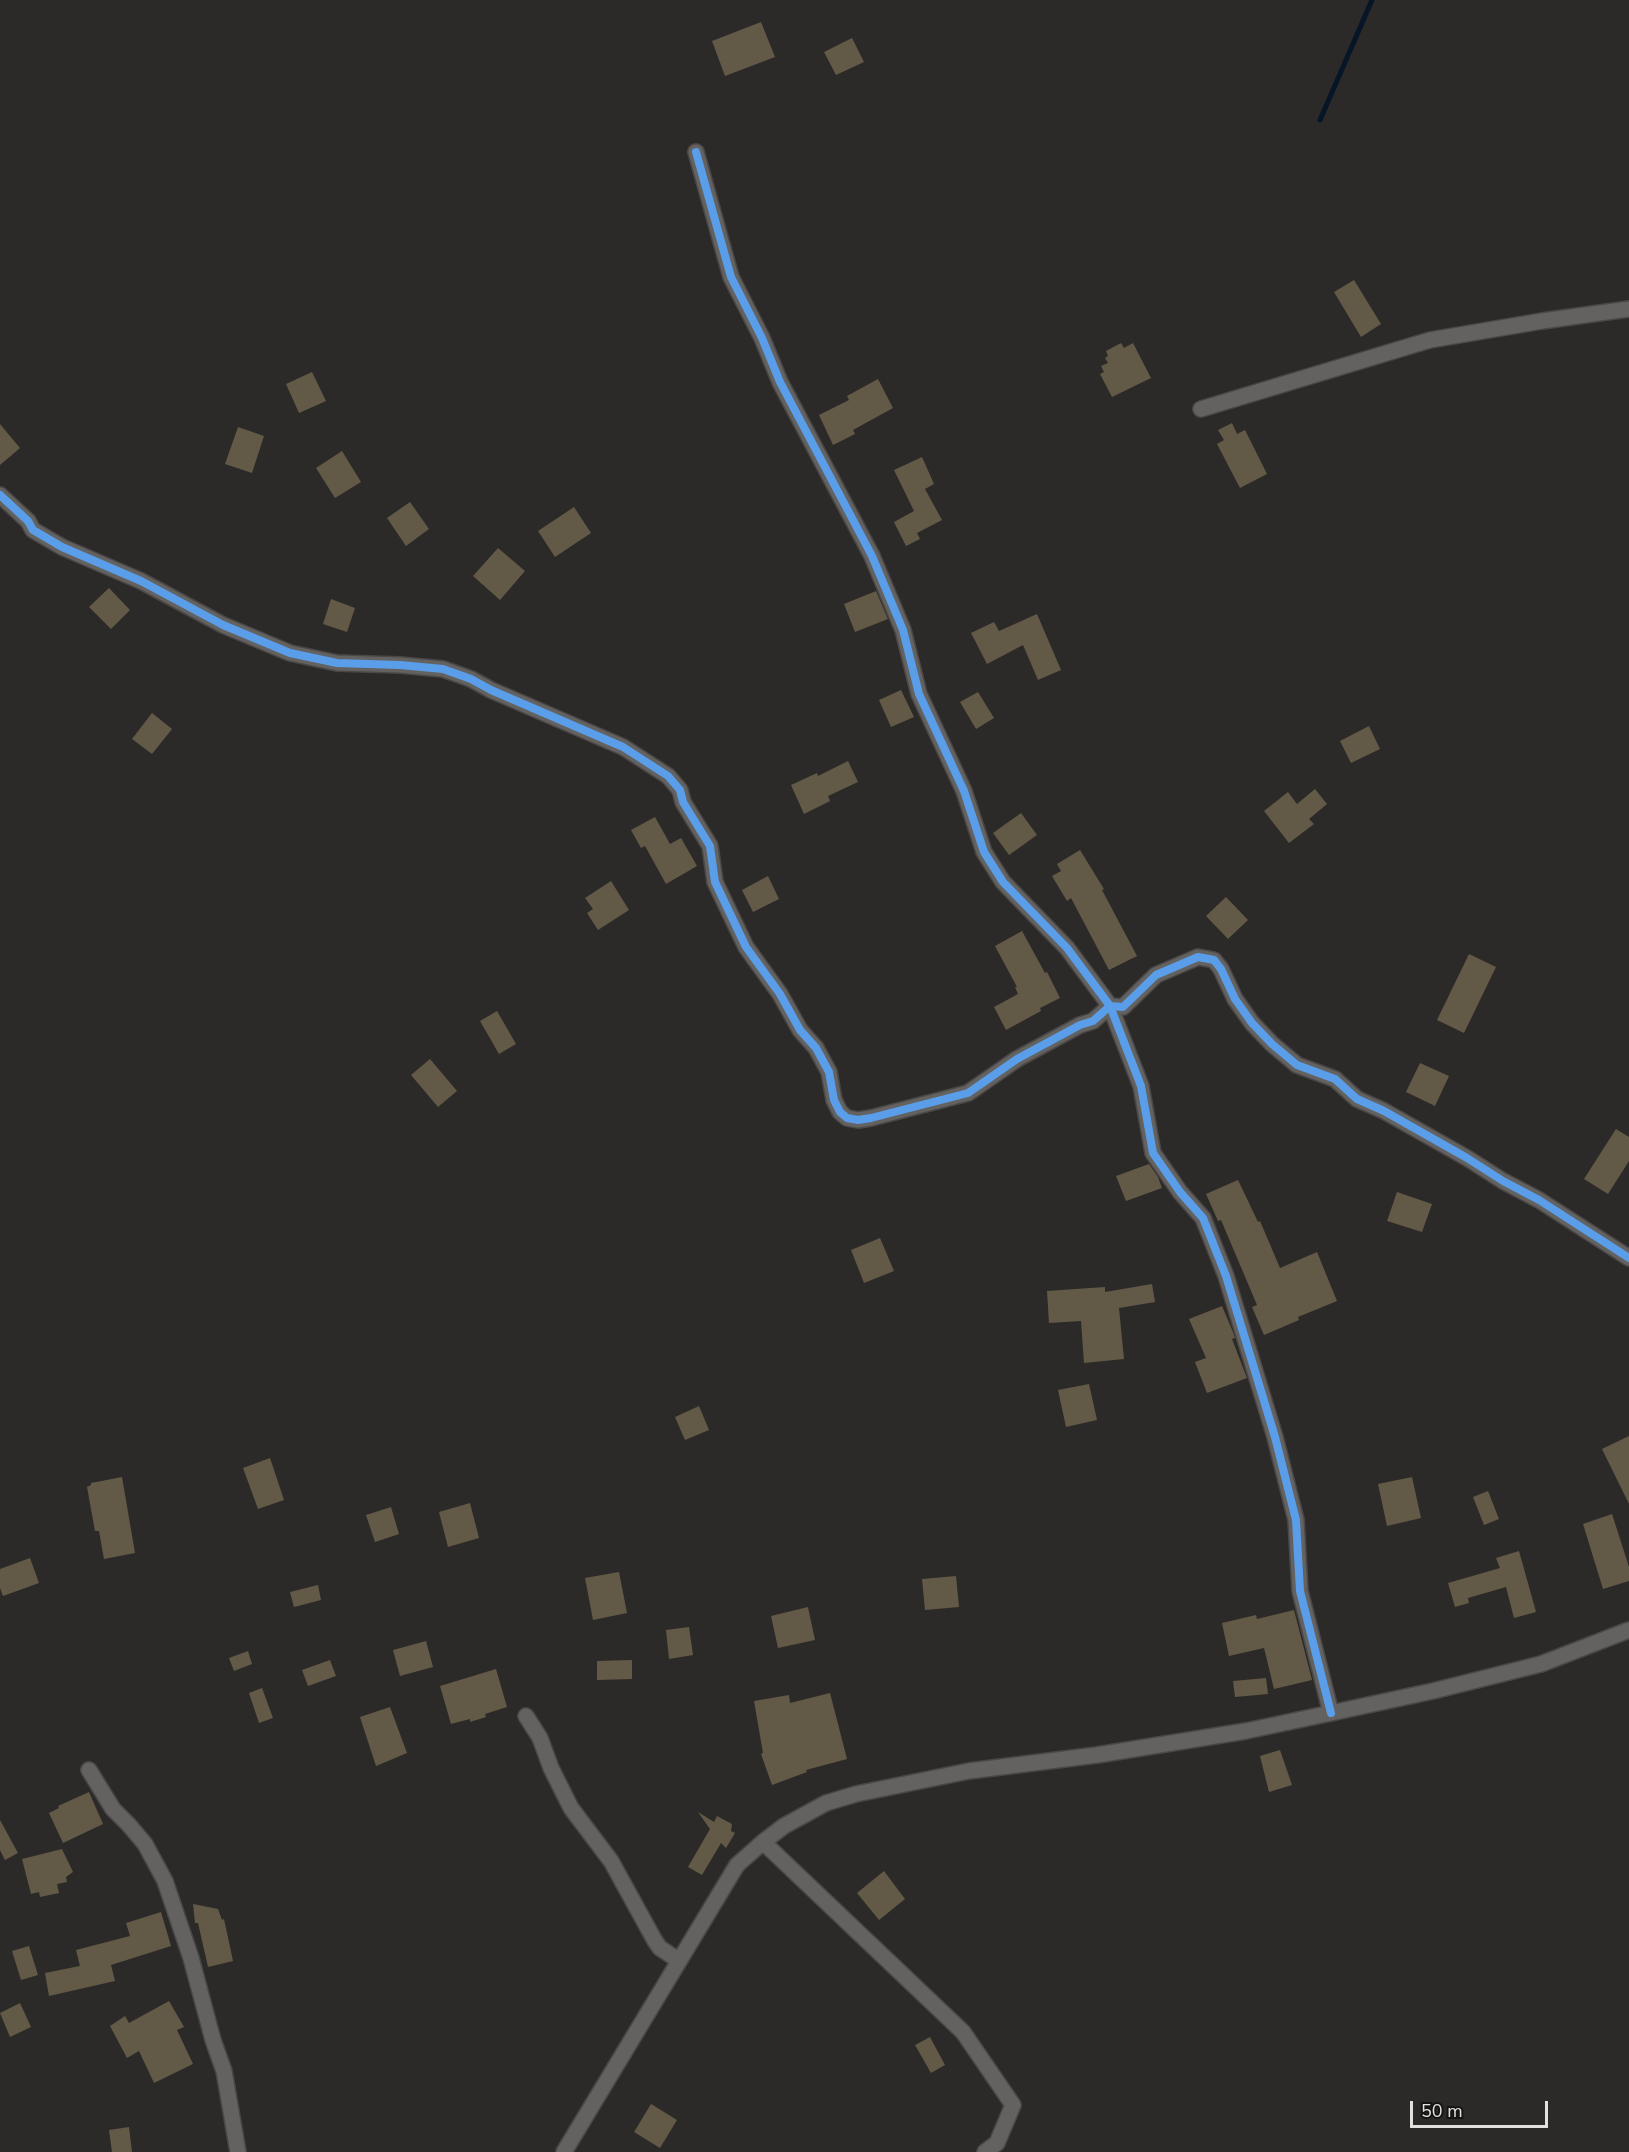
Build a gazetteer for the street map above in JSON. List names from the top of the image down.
{
  "scale_bar": "50 m"
}
